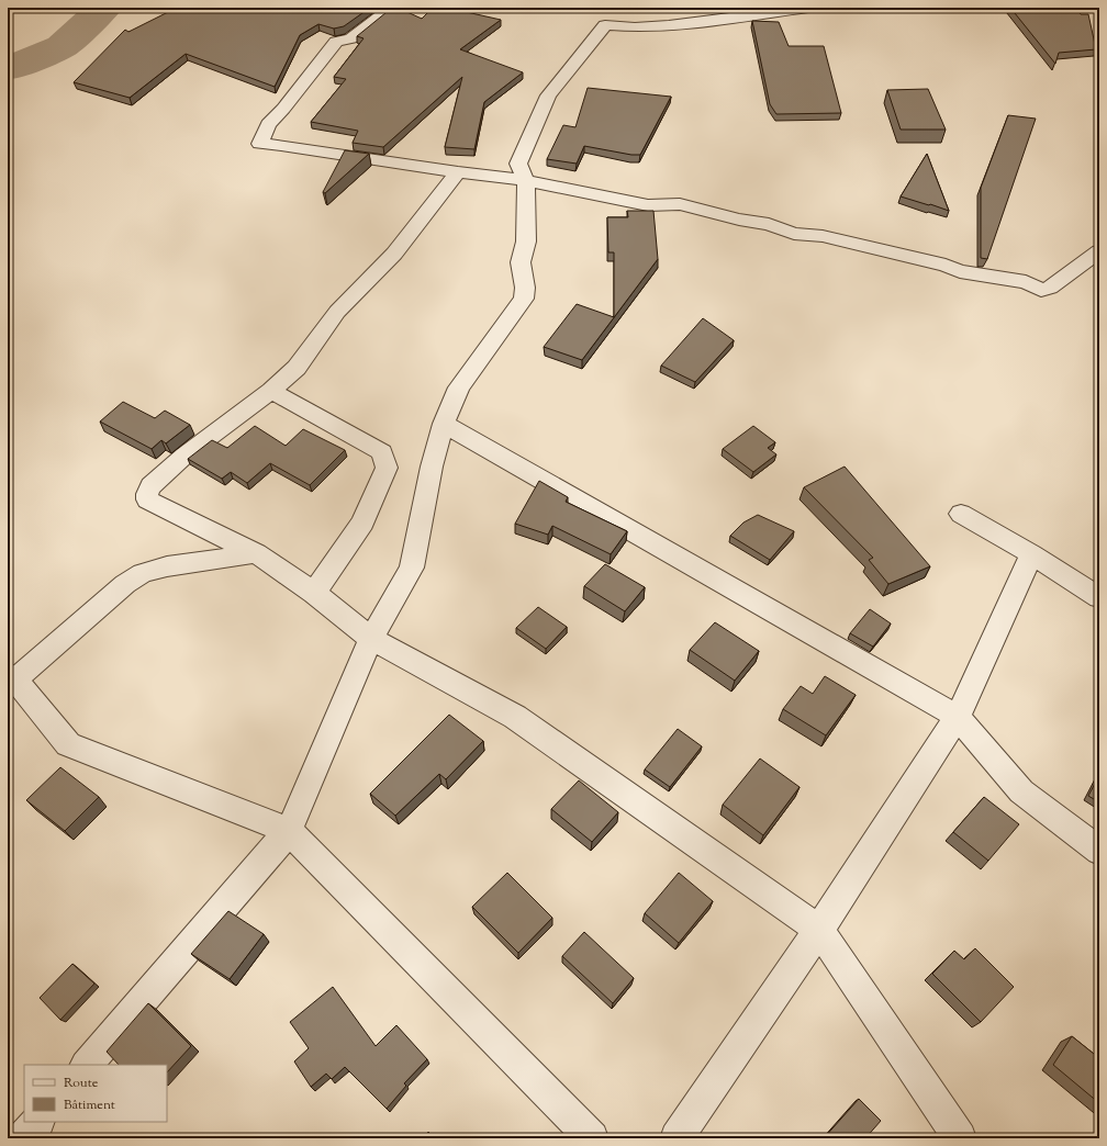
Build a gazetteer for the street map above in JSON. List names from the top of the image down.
{
  "legend": ["Route", "Bâtiment"]
}
